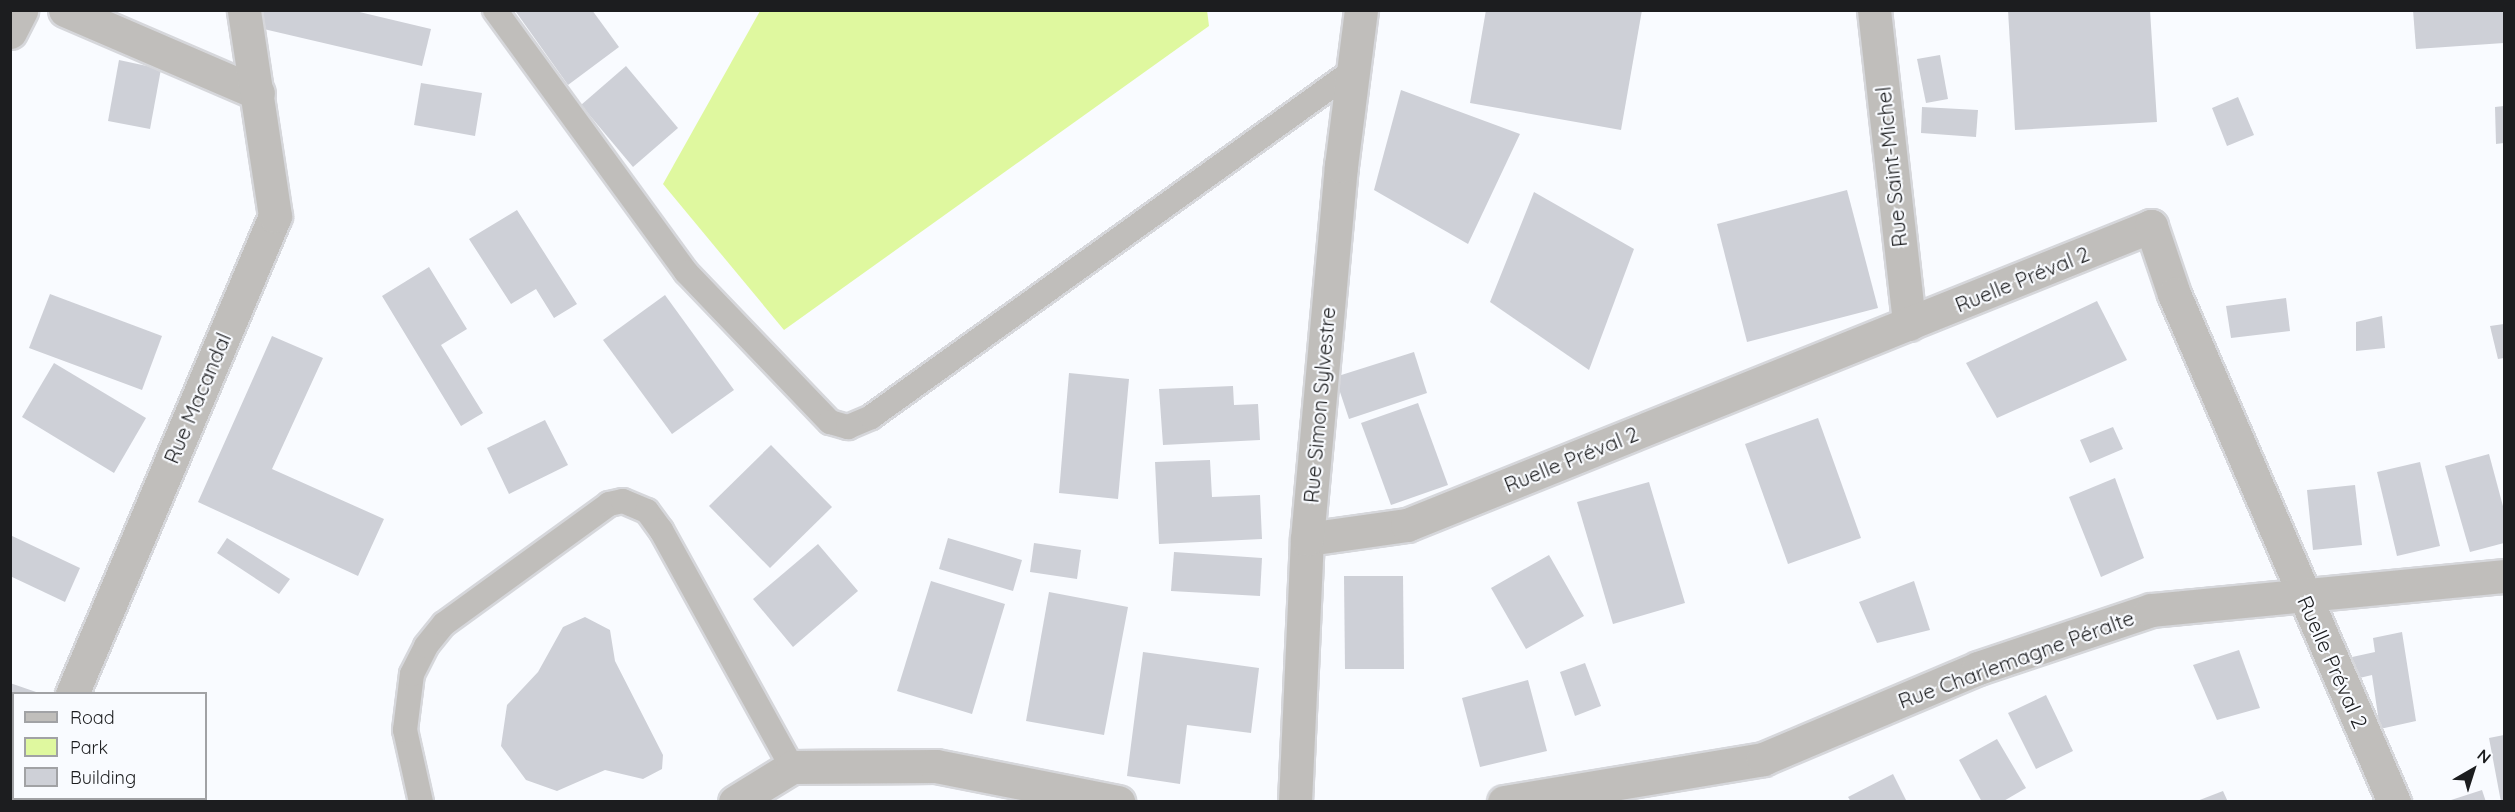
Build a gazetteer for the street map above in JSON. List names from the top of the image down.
{
  "streets": {
    "street": [
      "Rue Saint-Michel",
      "Ruelle Préval 2",
      "Rue Macandal",
      "Rue Simon Sylvestre",
      "Rue Charlemagne Péralte"
    ]
  },
  "crossings": [
    ["Rue Saint-Michel", "Ruelle Préval 2"],
    ["Ruelle Préval 2", "Rue Simon Sylvestre"],
    ["Ruelle Préval 2", "Rue Charlemagne Péralte"]
  ],
  "legend": ["Road", "Park", "Building"],
  "north": "top right"
}
